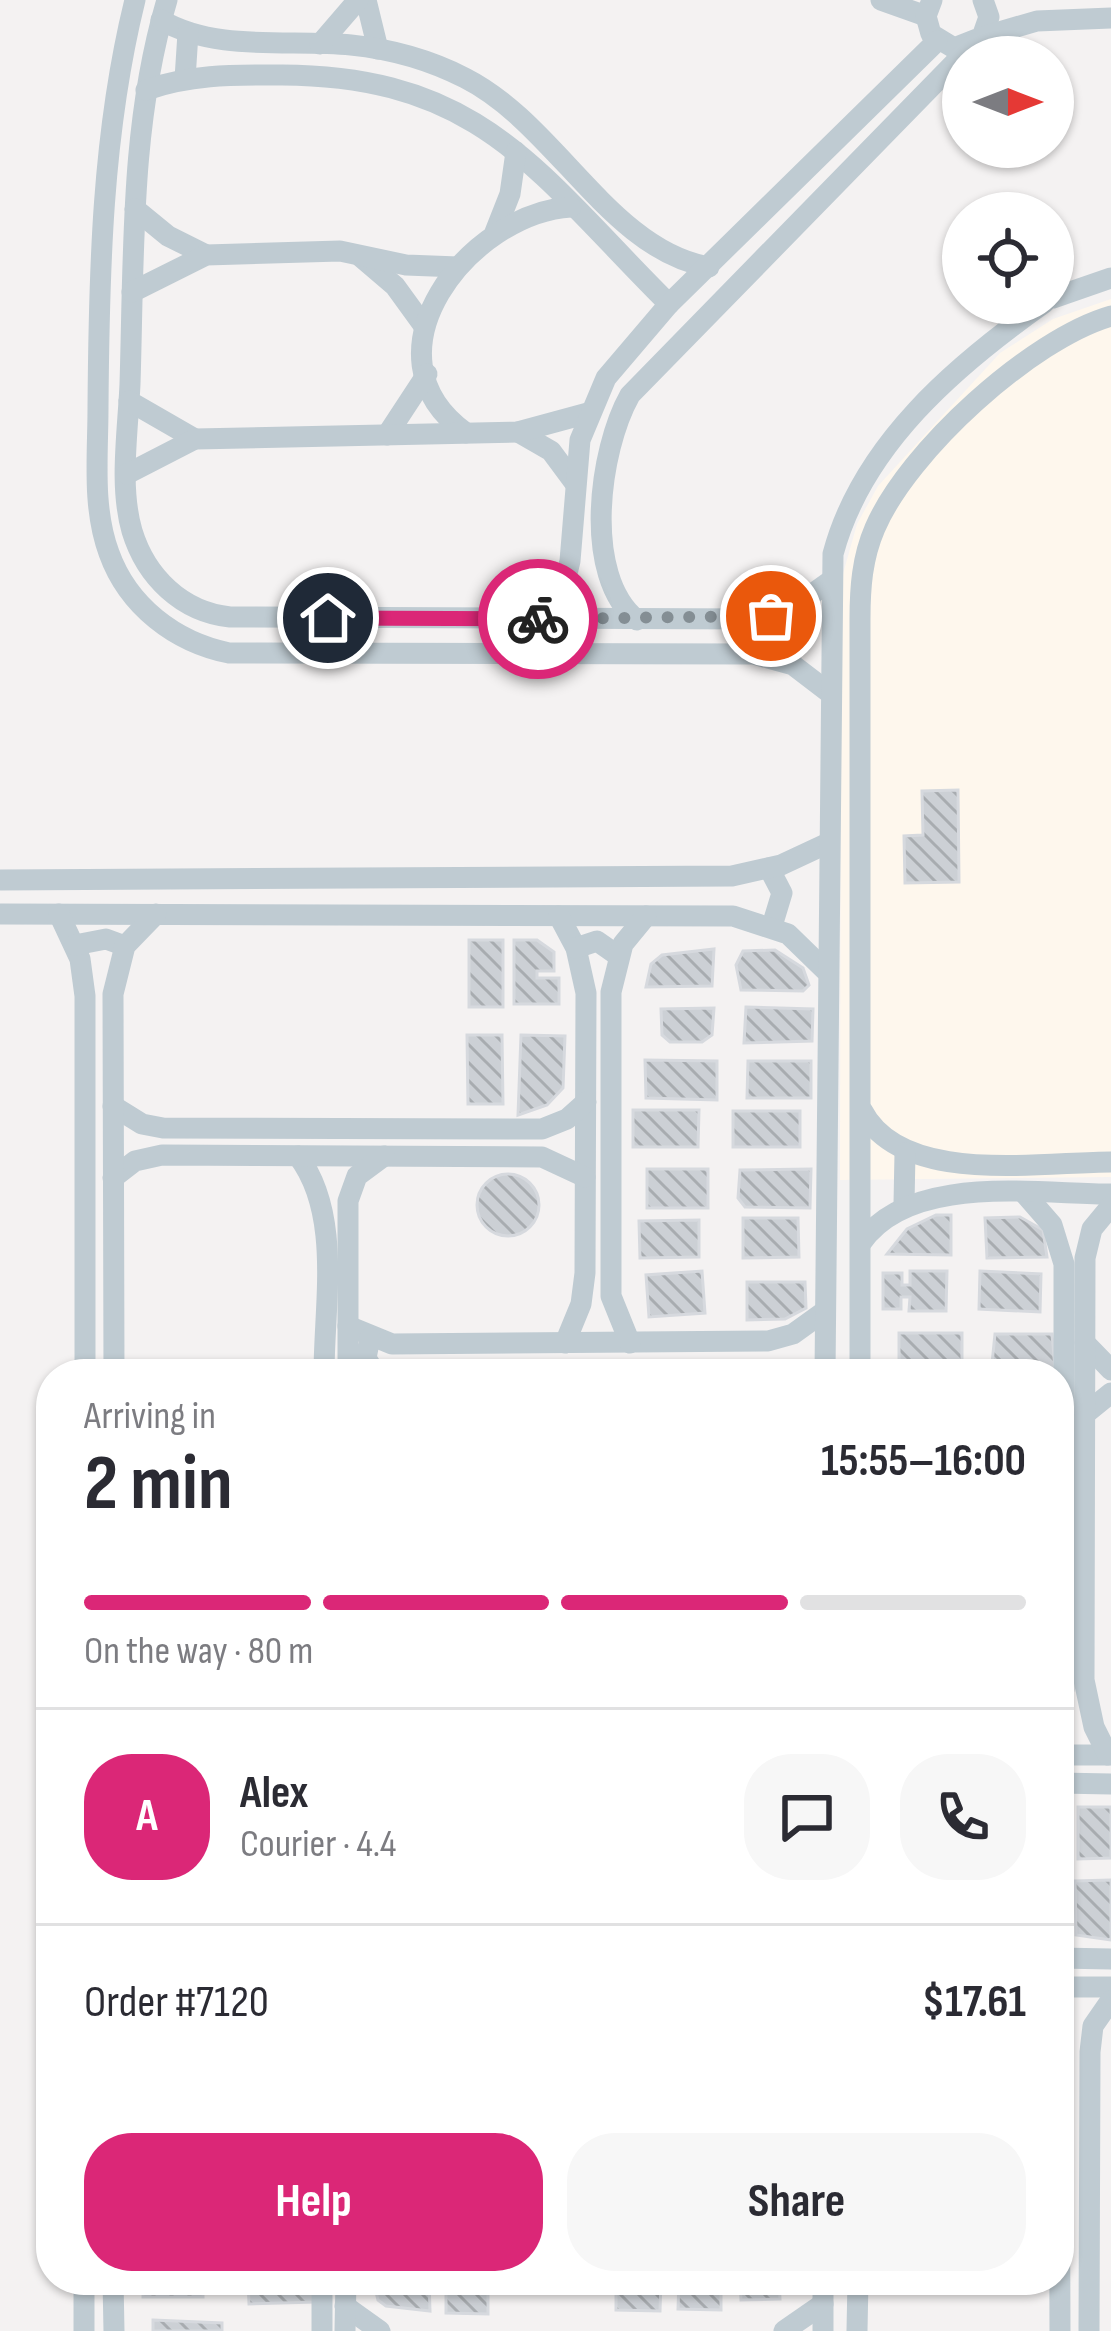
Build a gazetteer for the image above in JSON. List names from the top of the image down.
{
  "north": "right",
  "page": {
    "heading": ["2 min", "Arriving in", "15:55–16:00"],
    "panel": [
      "Alex",
      "Courier · 4.4",
      "Order #7120",
      "$17.61"
    ],
    "bar": "On the way · 80 m",
    "round": "A",
    "buttons": ["Help", "Share"]
  }
}
